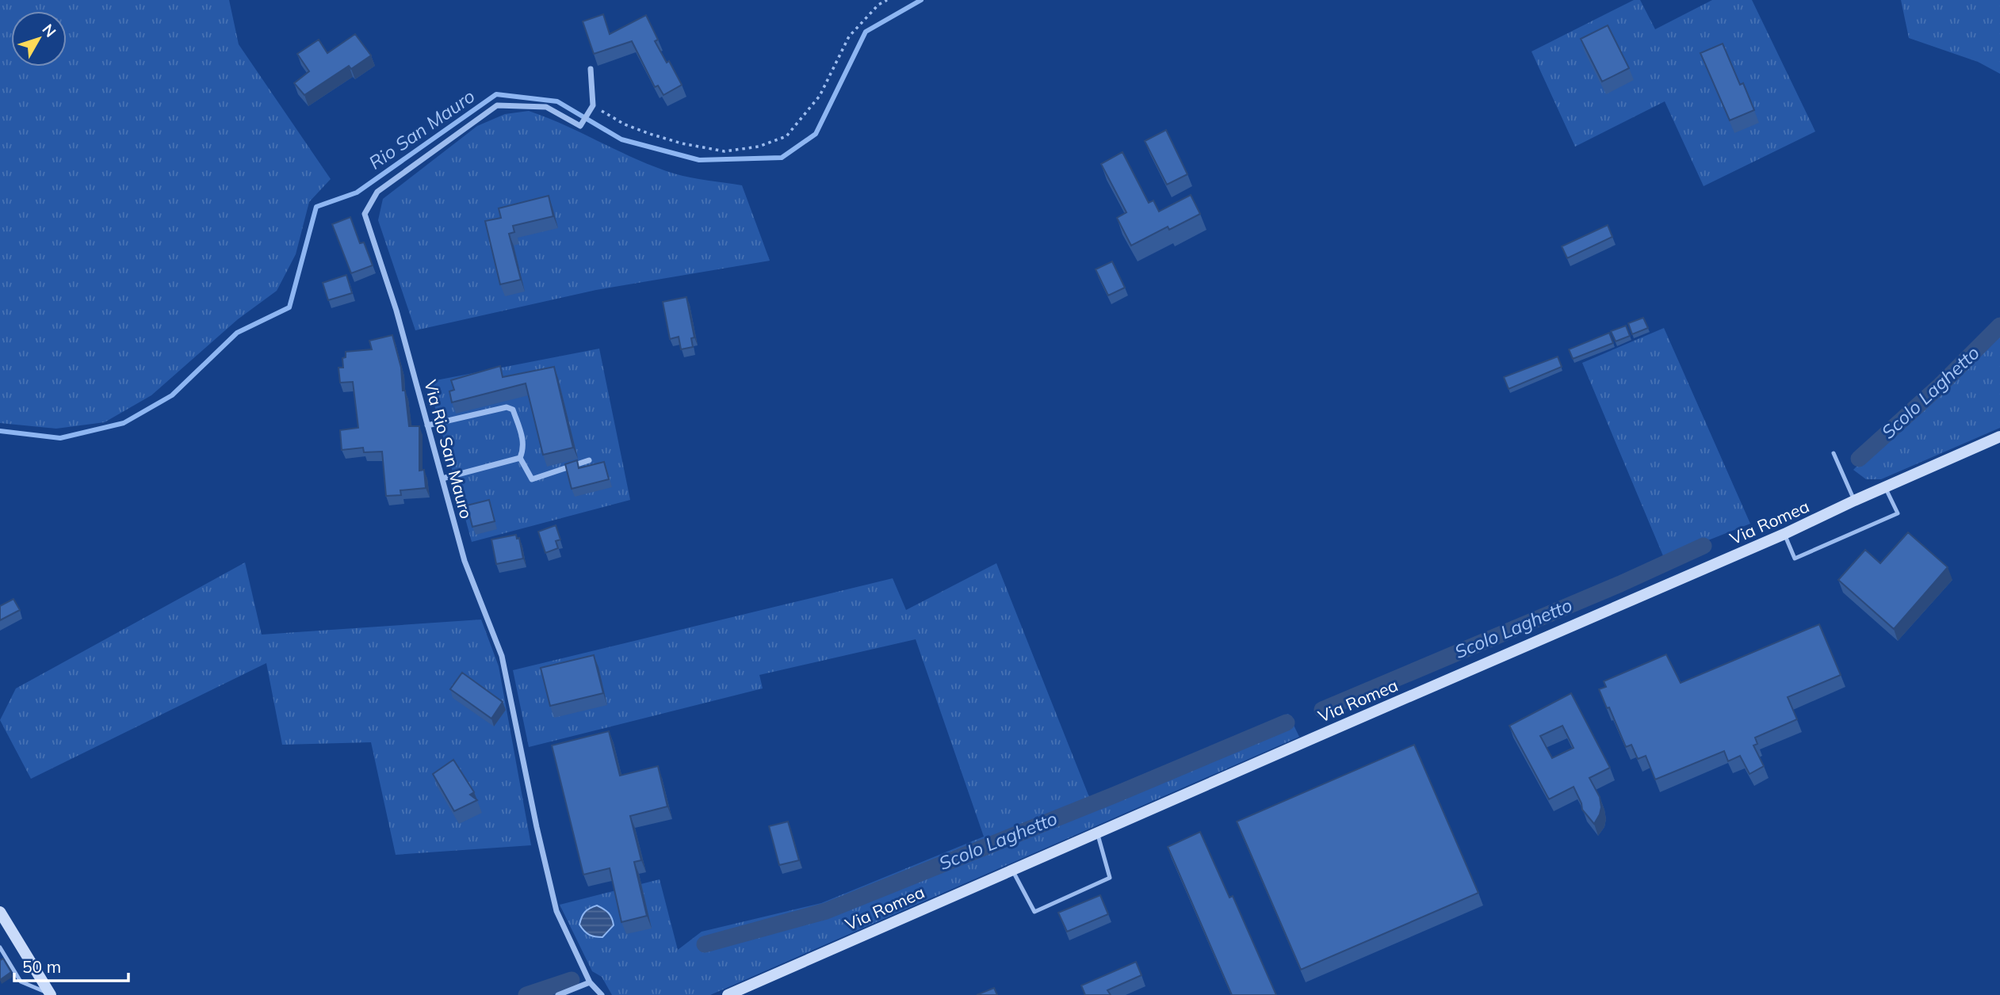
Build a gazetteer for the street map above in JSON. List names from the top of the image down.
{
  "streets": {
    "main road": ["Via Romea"],
    "street": ["Via Rio San Mauro"]
  },
  "water": ["Rio San Mauro", "Scolo Laghetto"],
  "scale_bar": "50 m",
  "north": "top right"
}
